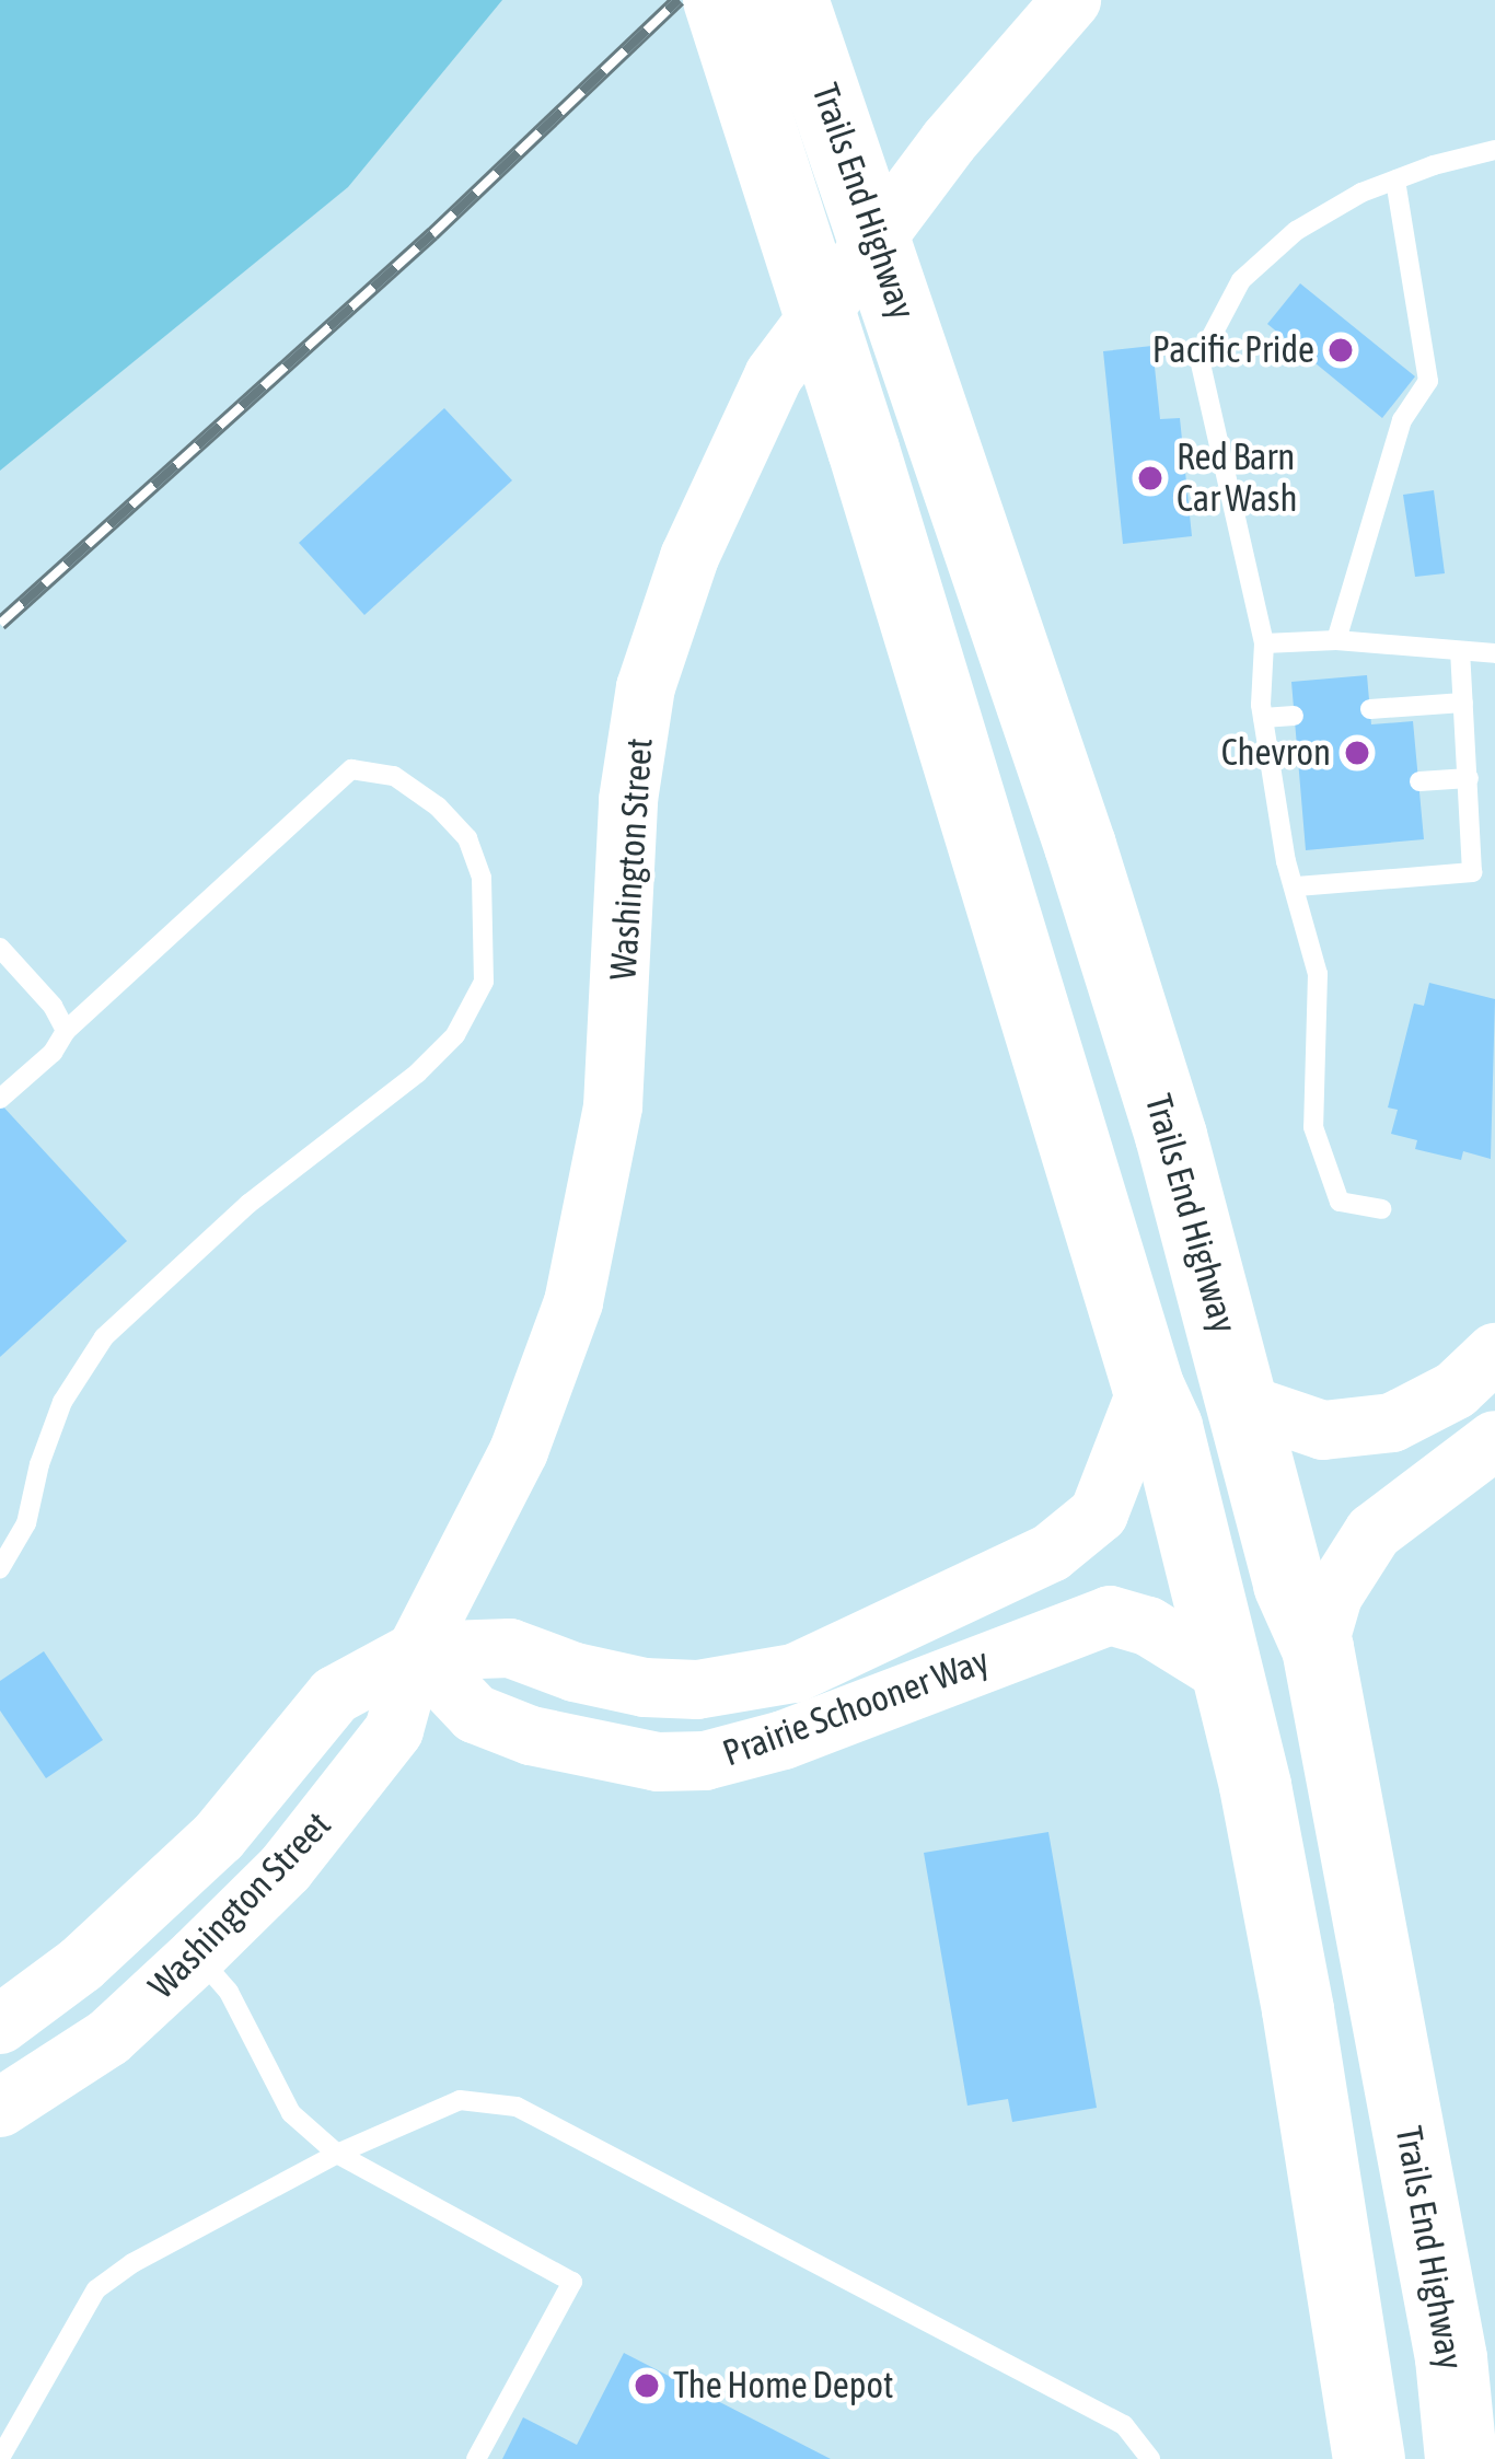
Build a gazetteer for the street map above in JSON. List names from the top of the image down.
{
  "streets": {
    "highway": ["Trails End Highway"],
    "main road": ["Washington Street", "Prairie Schooner Way"]
  },
  "crossings": [
    ["Trails End Highway", "Prairie Schooner Way"],
    ["Washington Street", "Prairie Schooner Way"]
  ],
  "places": [
    "Pacific Pride",
    "Red Barn Car Wash",
    "Chevron",
    "The Home Depot"
  ]
}
